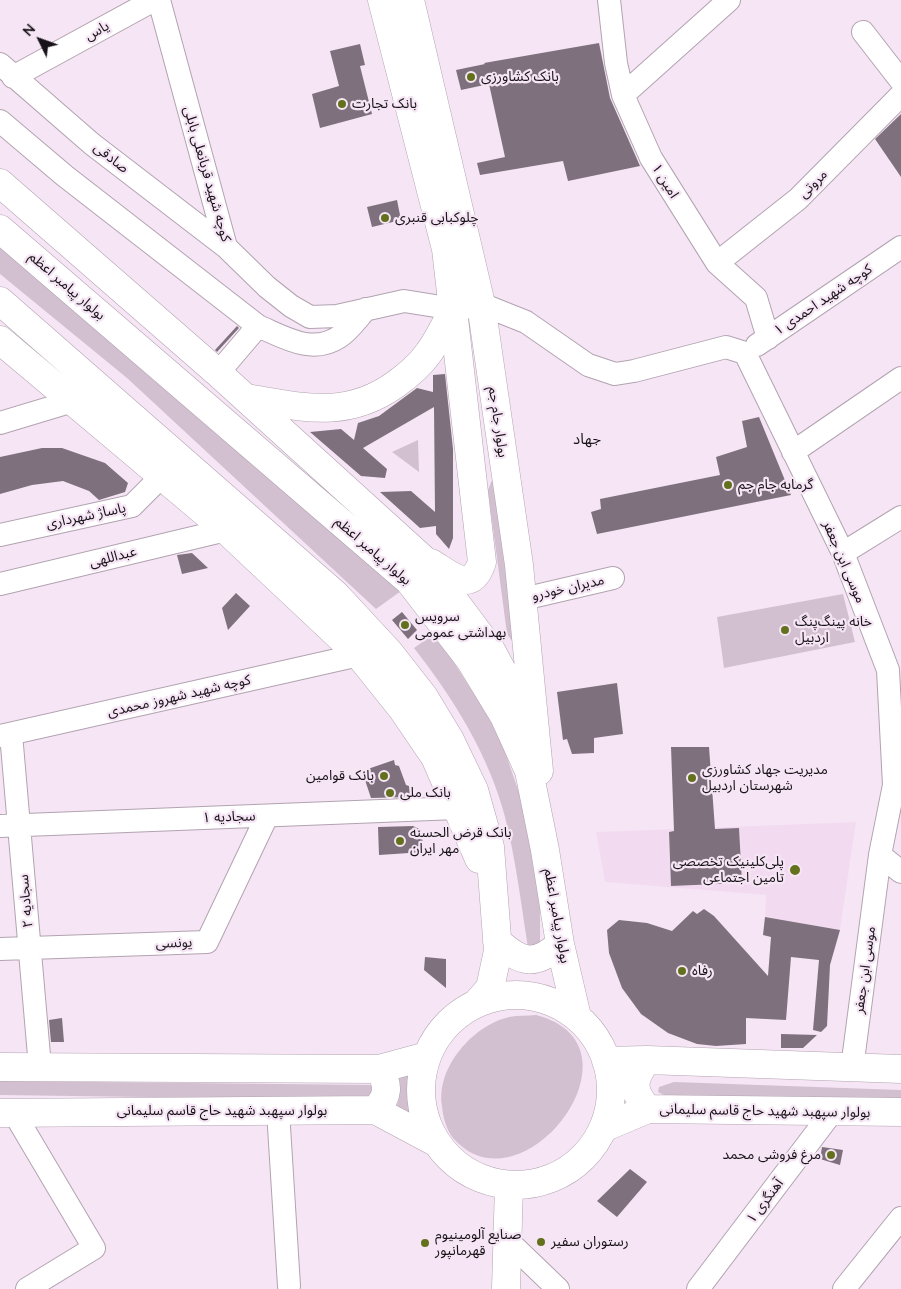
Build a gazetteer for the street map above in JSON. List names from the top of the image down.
{
  "streets": {
    "main road": ["بولوار پیامبر اعظم", "بولوار جام جم", "بولوار سپهبد شهید حاج قاسم سلیمانی"],
    "street": [
      "یاس",
      "صادقی",
      "کوچه شهید قربانعلی بابلی",
      "امین ۱",
      "مروتی",
      "کوچه شهید احمدی ۱",
      "پاساژ شهرداری",
      "عبداللهی",
      "موسی ابن جعفر",
      "مدیران خودرو",
      "کوچه شهید شهروز محمدی",
      "سجادیه ۱",
      "سجادیه ۲",
      "یونسی",
      "آهنگری ۱"
    ]
  },
  "crossings": [
    ["یاس", "صادقی"],
    ["صادقی", "کوچه شهید قربانعلی بابلی"],
    ["امین ۱", "مروتی"],
    ["امین ۱", "کوچه شهید احمدی ۱"],
    ["بولوار پیامبر اعظم", "بولوار جام جم"],
    ["کوچه شهید احمدی ۱", "موسی ابن جعفر"],
    ["بولوار جام جم", "مدیران خودرو"],
    ["کوچه شهید شهروز محمدی", "سجادیه ۲"],
    ["سجادیه ۱", "سجادیه ۲"],
    ["سجادیه ۱", "یونسی"],
    ["سجادیه ۲", "یونسی"],
    ["بولوار سپهبد شهید حاج قاسم سلیمانی", "آهنگری ۱"]
  ],
  "districts": ["جهاد"],
  "places": [
    "بانک کشاورزی",
    "بانک تجارت",
    "چلوکبابی قنبری",
    "گرمابه جام جم",
    "سرویس بهداشتی عمومی",
    "خانه پینگ‌پنگ اردبیل",
    "بانک قوامین",
    "مدیریت جهاد کشاورزی شهرستان اردبیل",
    "بانک ملی",
    "بانک قرض الحسنه مهر ایران",
    "پلی‌کلینیک تخصصی تامین اجتماعی",
    "رفاه",
    "مرغ فروشی محمد",
    "رستوران سفیر",
    "صنایع آلومینیوم قهرمانپور"
  ],
  "north": "top left"
}
